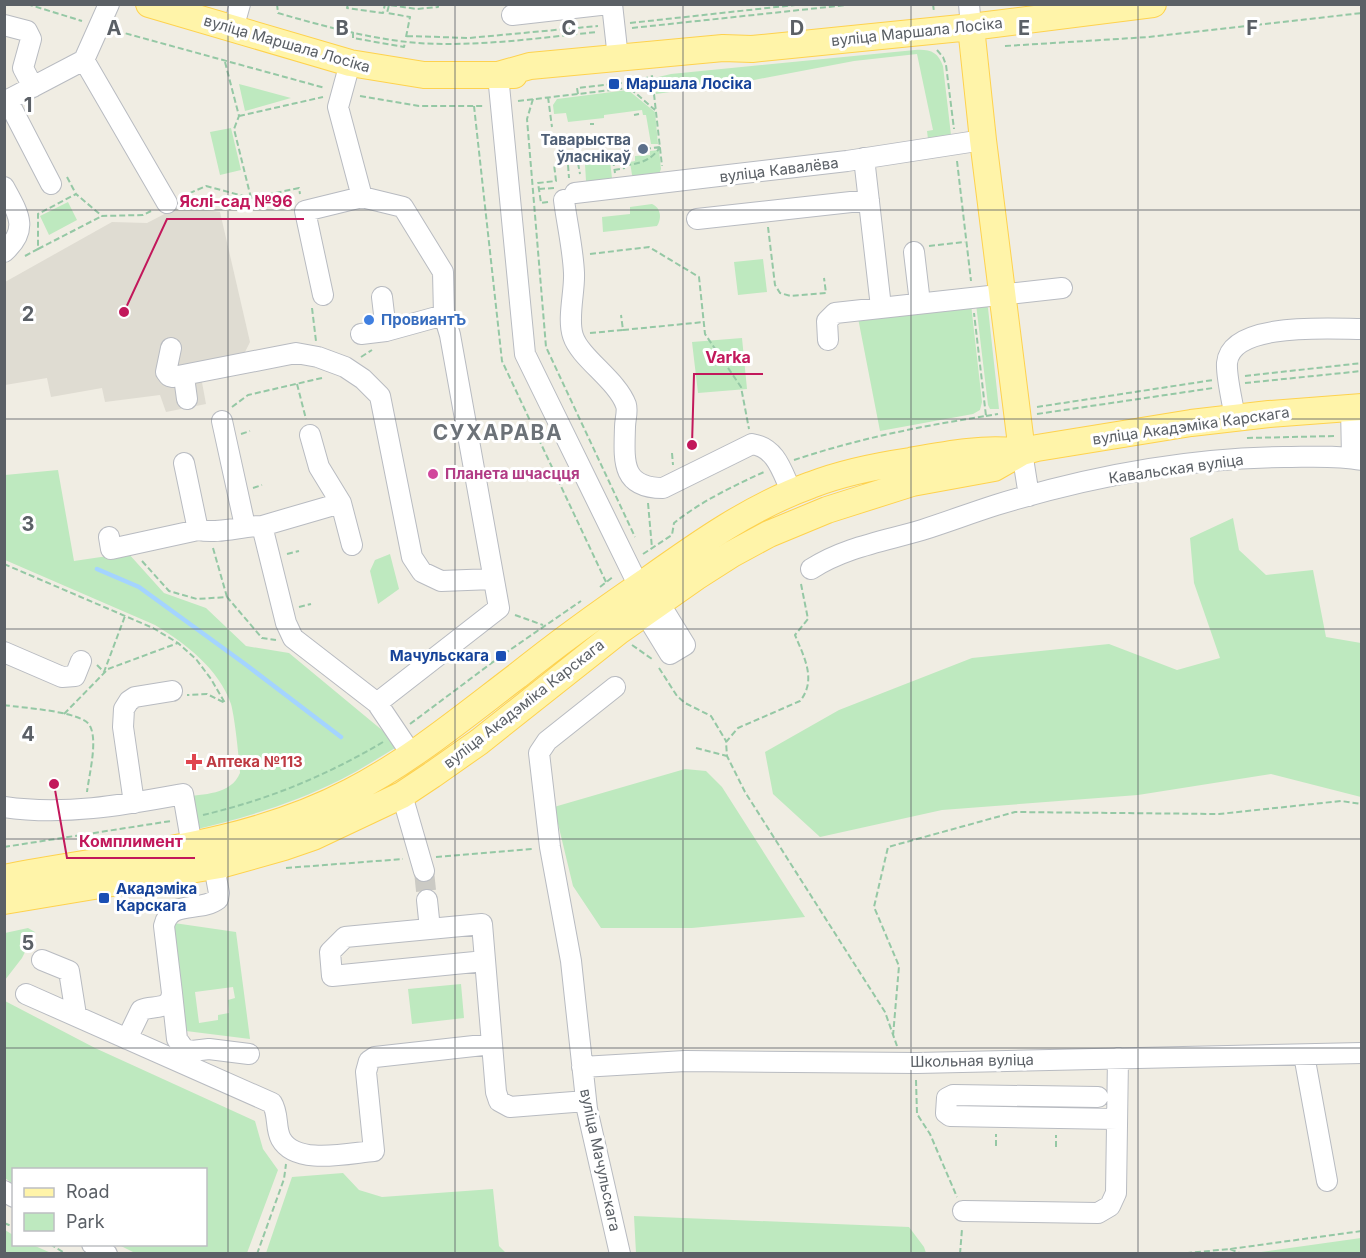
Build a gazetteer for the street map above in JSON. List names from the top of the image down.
{
  "streets": {
    "main road": ["вуліца Маршала Лосіка", "вуліца Акадэміка Карскага"],
    "street": [
      "вуліца Кавалёва",
      "Кавальская вуліца",
      "Школьная вуліца",
      "вуліца Мачульскага"
    ]
  },
  "crossings": [
    ["Школьная вуліца", "вуліца Мачульскага"]
  ],
  "districts": ["СУХАРАВА"],
  "places": {
    "transit": ["Маршала Лосіка", "Мачульскага", "Акадэміка Карскага"],
    "other": [
      "Таварыства ўласнікаў",
      "Яслі-сад №96",
      "ПровиантЪ",
      "Varka",
      "Планета шчасцця",
      "Комплимент"
    ],
    "health": ["Аптека №113"]
  },
  "legend": ["Road", "Park"],
  "grid": {
    "columns": [
      "A",
      "B",
      "C",
      "D",
      "E",
      "F"
    ],
    "rows": [
      "1",
      "2",
      "3",
      "4",
      "5"
    ]
  }
}
